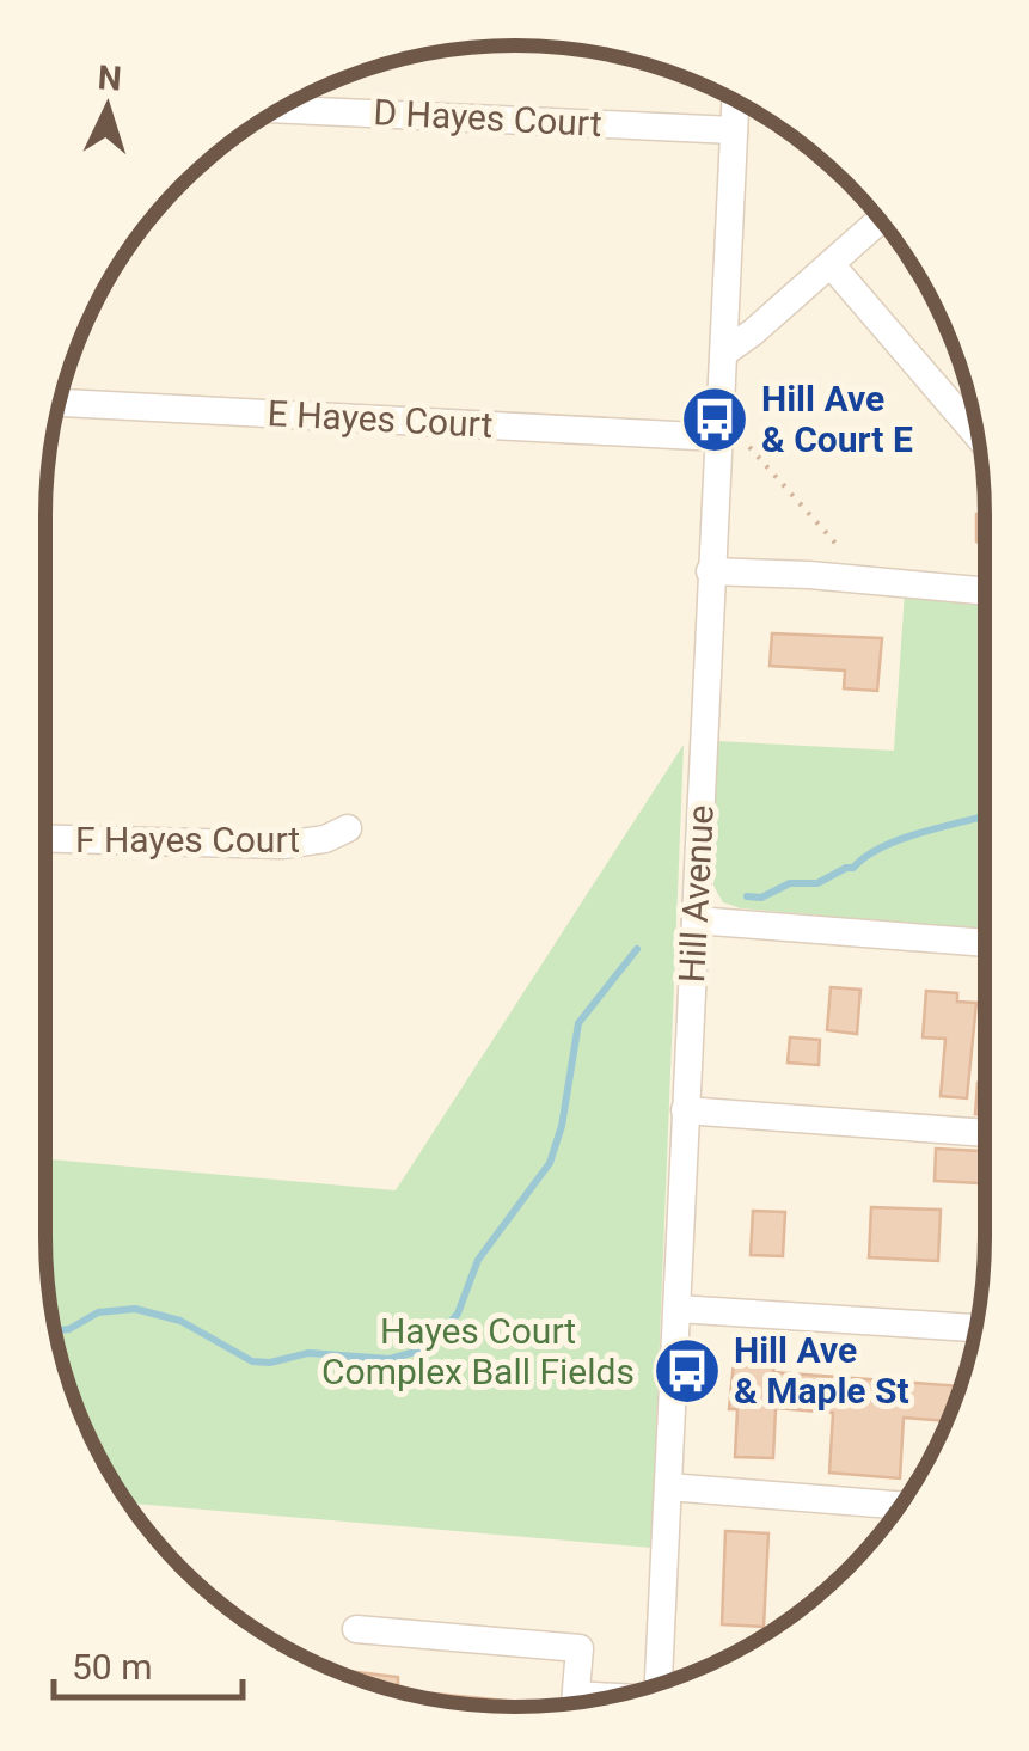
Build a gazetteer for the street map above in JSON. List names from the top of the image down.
{
  "streets": {
    "street": [
      "D Hayes Court",
      "E Hayes Court",
      "F Hayes Court",
      "Hill Avenue"
    ]
  },
  "crossings": [
    ["D Hayes Court", "Hill Avenue"],
    ["E Hayes Court", "Hill Avenue"]
  ],
  "parks": ["Hayes Court Complex Ball Fields"],
  "places": {
    "bus stop": ["Hill Ave & Court E", "Hill Ave & Maple St"]
  },
  "scale_bar": "50 m",
  "north": "top"
}
